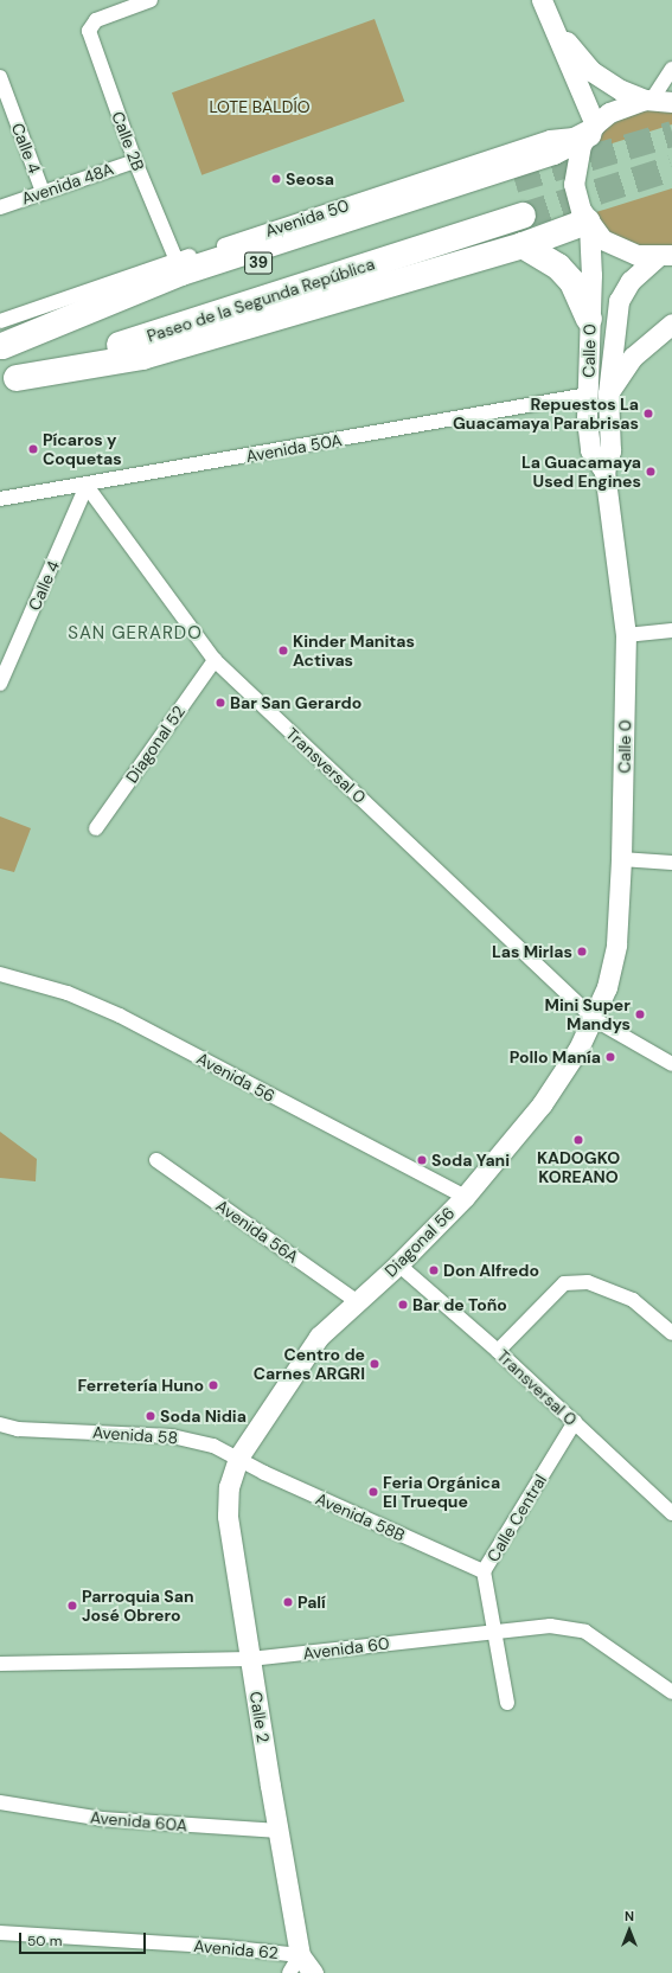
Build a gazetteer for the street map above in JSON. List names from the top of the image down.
{
  "streets": {
    "highway": ["39", "Paseo de la Segunda República"],
    "main road": ["Calle 0", "Diagonal 56", "Calle 2"],
    "street": [
      "Calle 2B",
      "Calle 4",
      "Avenida 48A",
      "Avenida 50",
      "Avenida 50A",
      "Diagonal 52",
      "Transversal 0",
      "Avenida 56",
      "Avenida 56A",
      "Avenida 58",
      "Avenida 58B",
      "Calle Central",
      "Avenida 60",
      "Avenida 60A",
      "Avenida 62"
    ]
  },
  "crossings": [
    ["Calle 2B", "Avenida 48A"],
    ["Calle 2B", "Avenida 50"],
    ["Calle 4", "Avenida 48A"],
    ["Calle 4", "Avenida 50A"],
    ["Calle 4", "Transversal 0"],
    ["Calle 0", "Avenida 50A"],
    ["Calle 0", "Transversal 0"],
    ["Calle 0", "Diagonal 56"],
    ["Avenida 50A", "Transversal 0"],
    ["Diagonal 52", "Transversal 0"],
    ["Transversal 0", "Diagonal 56"],
    ["Transversal 0", "Calle Central"],
    ["Avenida 56", "Diagonal 56"],
    ["Avenida 56A", "Diagonal 56"],
    ["Diagonal 56", "Avenida 58"],
    ["Diagonal 56", "Avenida 58B"],
    ["Diagonal 56", "Calle 2"],
    ["Avenida 58", "Avenida 58B"],
    ["Avenida 58", "Calle 2"],
    ["Avenida 58B", "Calle Central"],
    ["Avenida 58B", "Calle 2"],
    ["Calle Central", "Avenida 60"],
    ["Avenida 60", "Calle 2"],
    ["Calle 2", "Avenida 60A"],
    ["Calle 2", "Avenida 62"]
  ],
  "districts": ["SAN GERARDO"],
  "parks": ["LOTE BALDÍO"],
  "places": [
    "Seosa",
    "Repuestos La Guacamaya Parabrisas",
    "Pícaros y Coquetas",
    "La Guacamaya Used Engines",
    "Kinder Manitas Activas",
    "Bar San Gerardo",
    "Las Mirlas",
    "Mini Super Mandys",
    "Pollo Manía",
    "KADOGKO KOREANO",
    "Soda Yani",
    "Don Alfredo",
    "Bar de Toño",
    "Centro de Carnes ARGRI",
    "Ferretería Huno",
    "Soda Nidia",
    "Feria Orgánica El Trueque",
    "Palí",
    "Parroquia San José Obrero"
  ],
  "scale_bar": "50 m",
  "north": "top"
}
